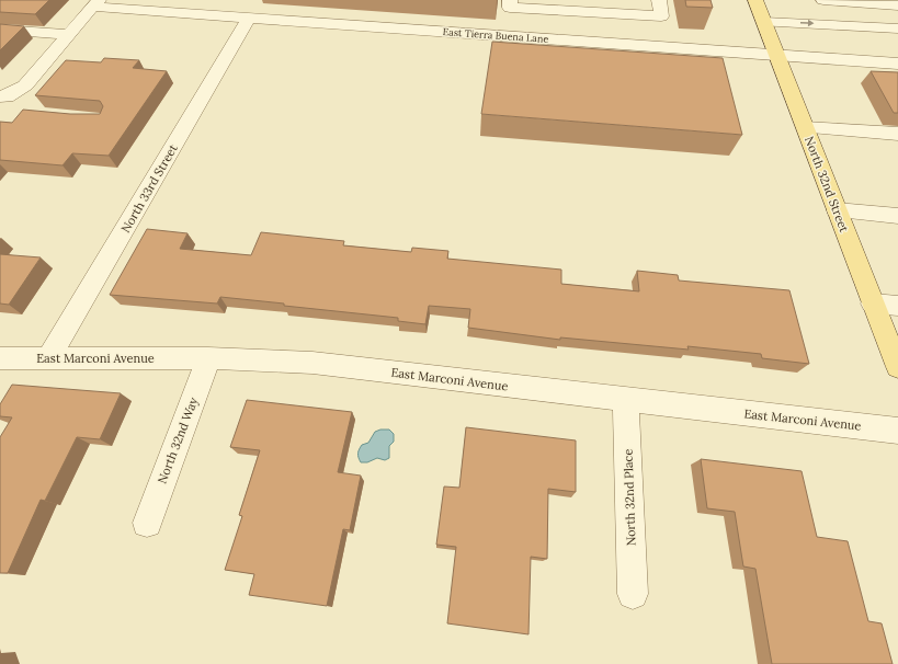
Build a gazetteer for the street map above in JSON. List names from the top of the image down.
{
  "streets": {
    "main road": ["North 32nd Street"],
    "street": [
      "East Tierra Buena Lane",
      "North 33rd Street",
      "East Marconi Avenue",
      "North 32nd Way",
      "North 32nd Place"
    ]
  },
  "crossings": [
    ["East Tierra Buena Lane", "North 32nd Street"],
    ["East Tierra Buena Lane", "North 33rd Street"],
    ["North 33rd Street", "East Marconi Avenue"],
    ["East Marconi Avenue", "North 32nd Way"],
    ["East Marconi Avenue", "North 32nd Place"]
  ]
}
